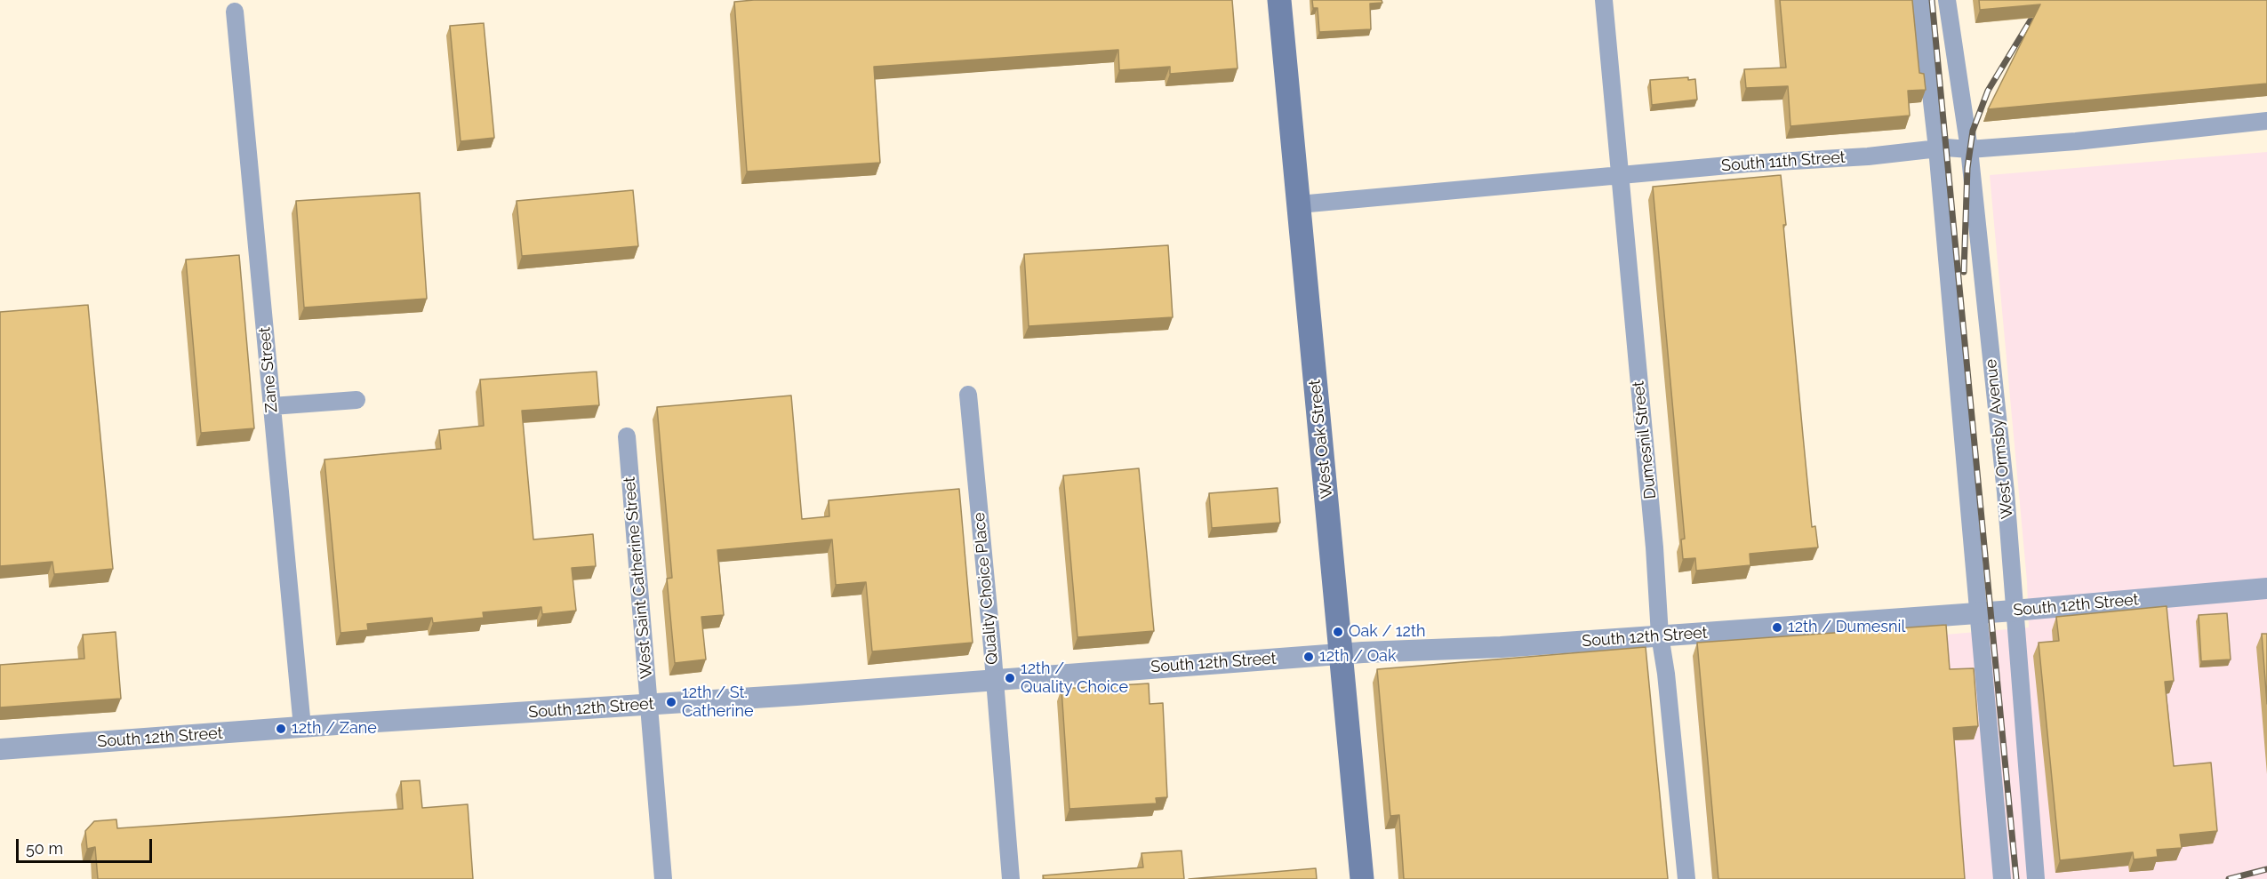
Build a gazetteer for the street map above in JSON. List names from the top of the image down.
{
  "streets": {
    "main road": ["West Oak Street"],
    "street": [
      "South 11th Street",
      "Zane Street",
      "West Ormsby Avenue",
      "Dumesnil Street",
      "West Saint Catherine Street",
      "Quality Choice Place",
      "South 12th Street"
    ]
  },
  "crossings": [
    ["South 11th Street", "West Oak Street"],
    ["South 11th Street", "West Ormsby Avenue"],
    ["South 11th Street", "Dumesnil Street"],
    ["Zane Street", "South 12th Street"],
    ["West Oak Street", "South 12th Street"],
    ["West Ormsby Avenue", "South 12th Street"],
    ["Dumesnil Street", "South 12th Street"],
    ["West Saint Catherine Street", "South 12th Street"],
    ["Quality Choice Place", "South 12th Street"]
  ],
  "places": [
    "12th / Dumesnil",
    "Oak / 12th",
    "12th / Oak",
    "12th / Quality Choice",
    "12th / St. Catherine",
    "12th / Zane"
  ],
  "scale_bar": "50 m"
}
